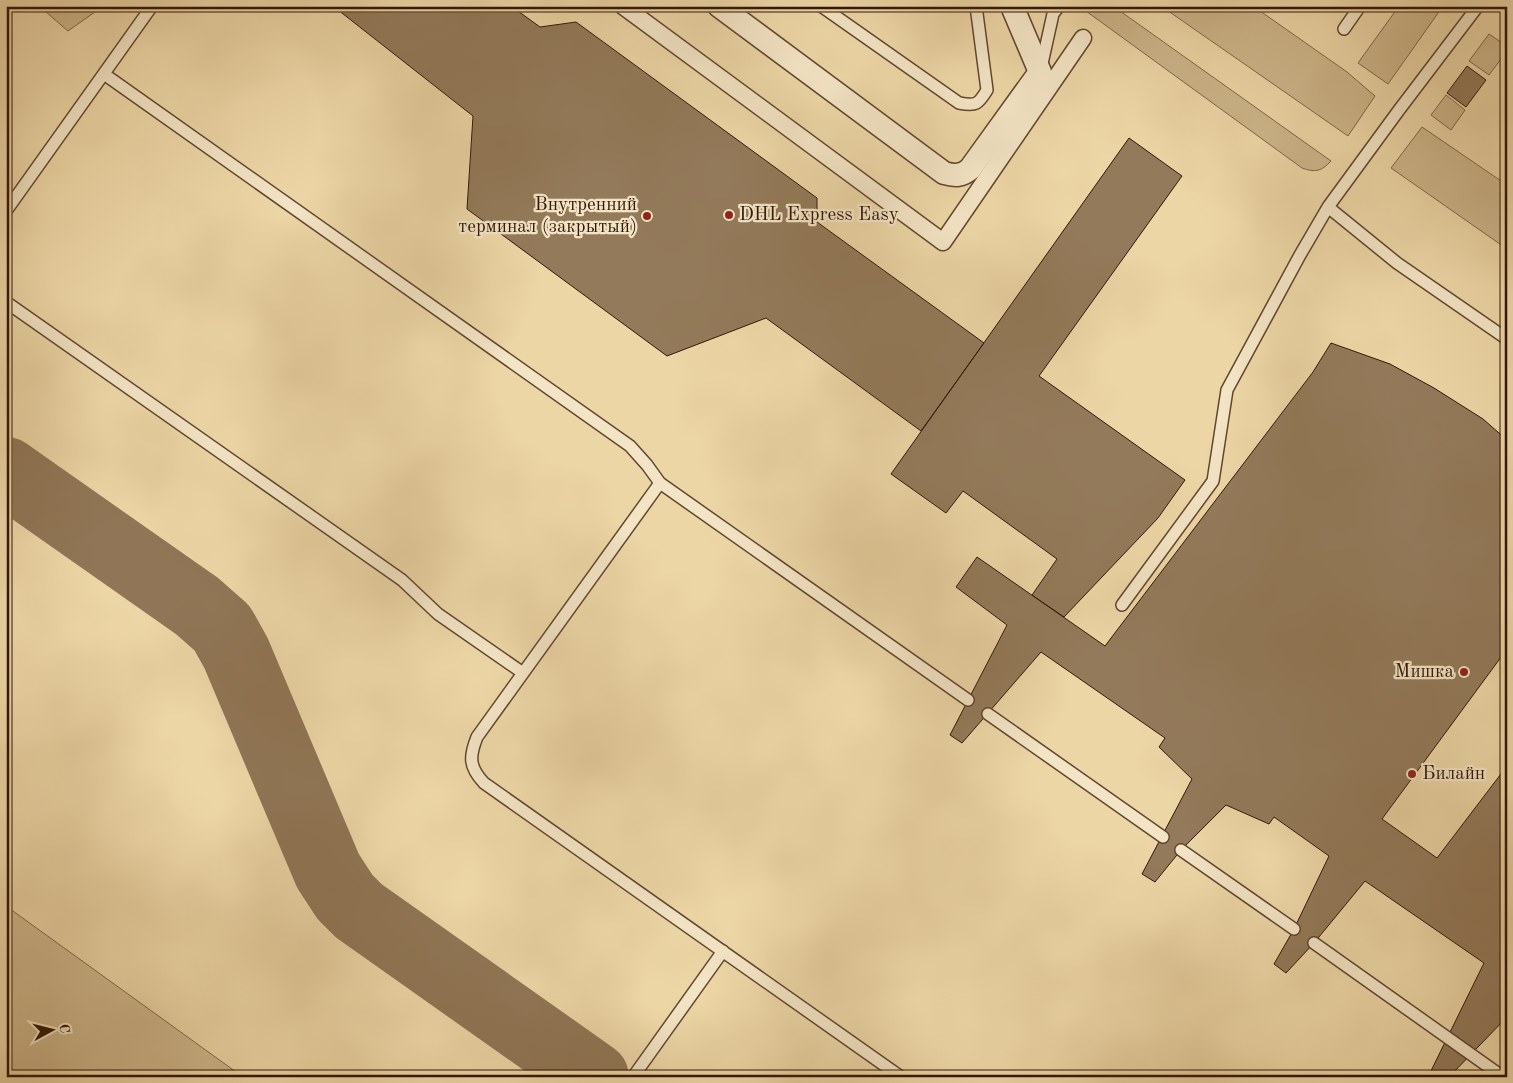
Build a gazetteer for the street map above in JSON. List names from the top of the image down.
{
  "places": [
    "DHL Express Easy",
    "Внутренний терминал (закрытый)",
    "Мишка",
    "Билайн"
  ],
  "north": "right"
}
